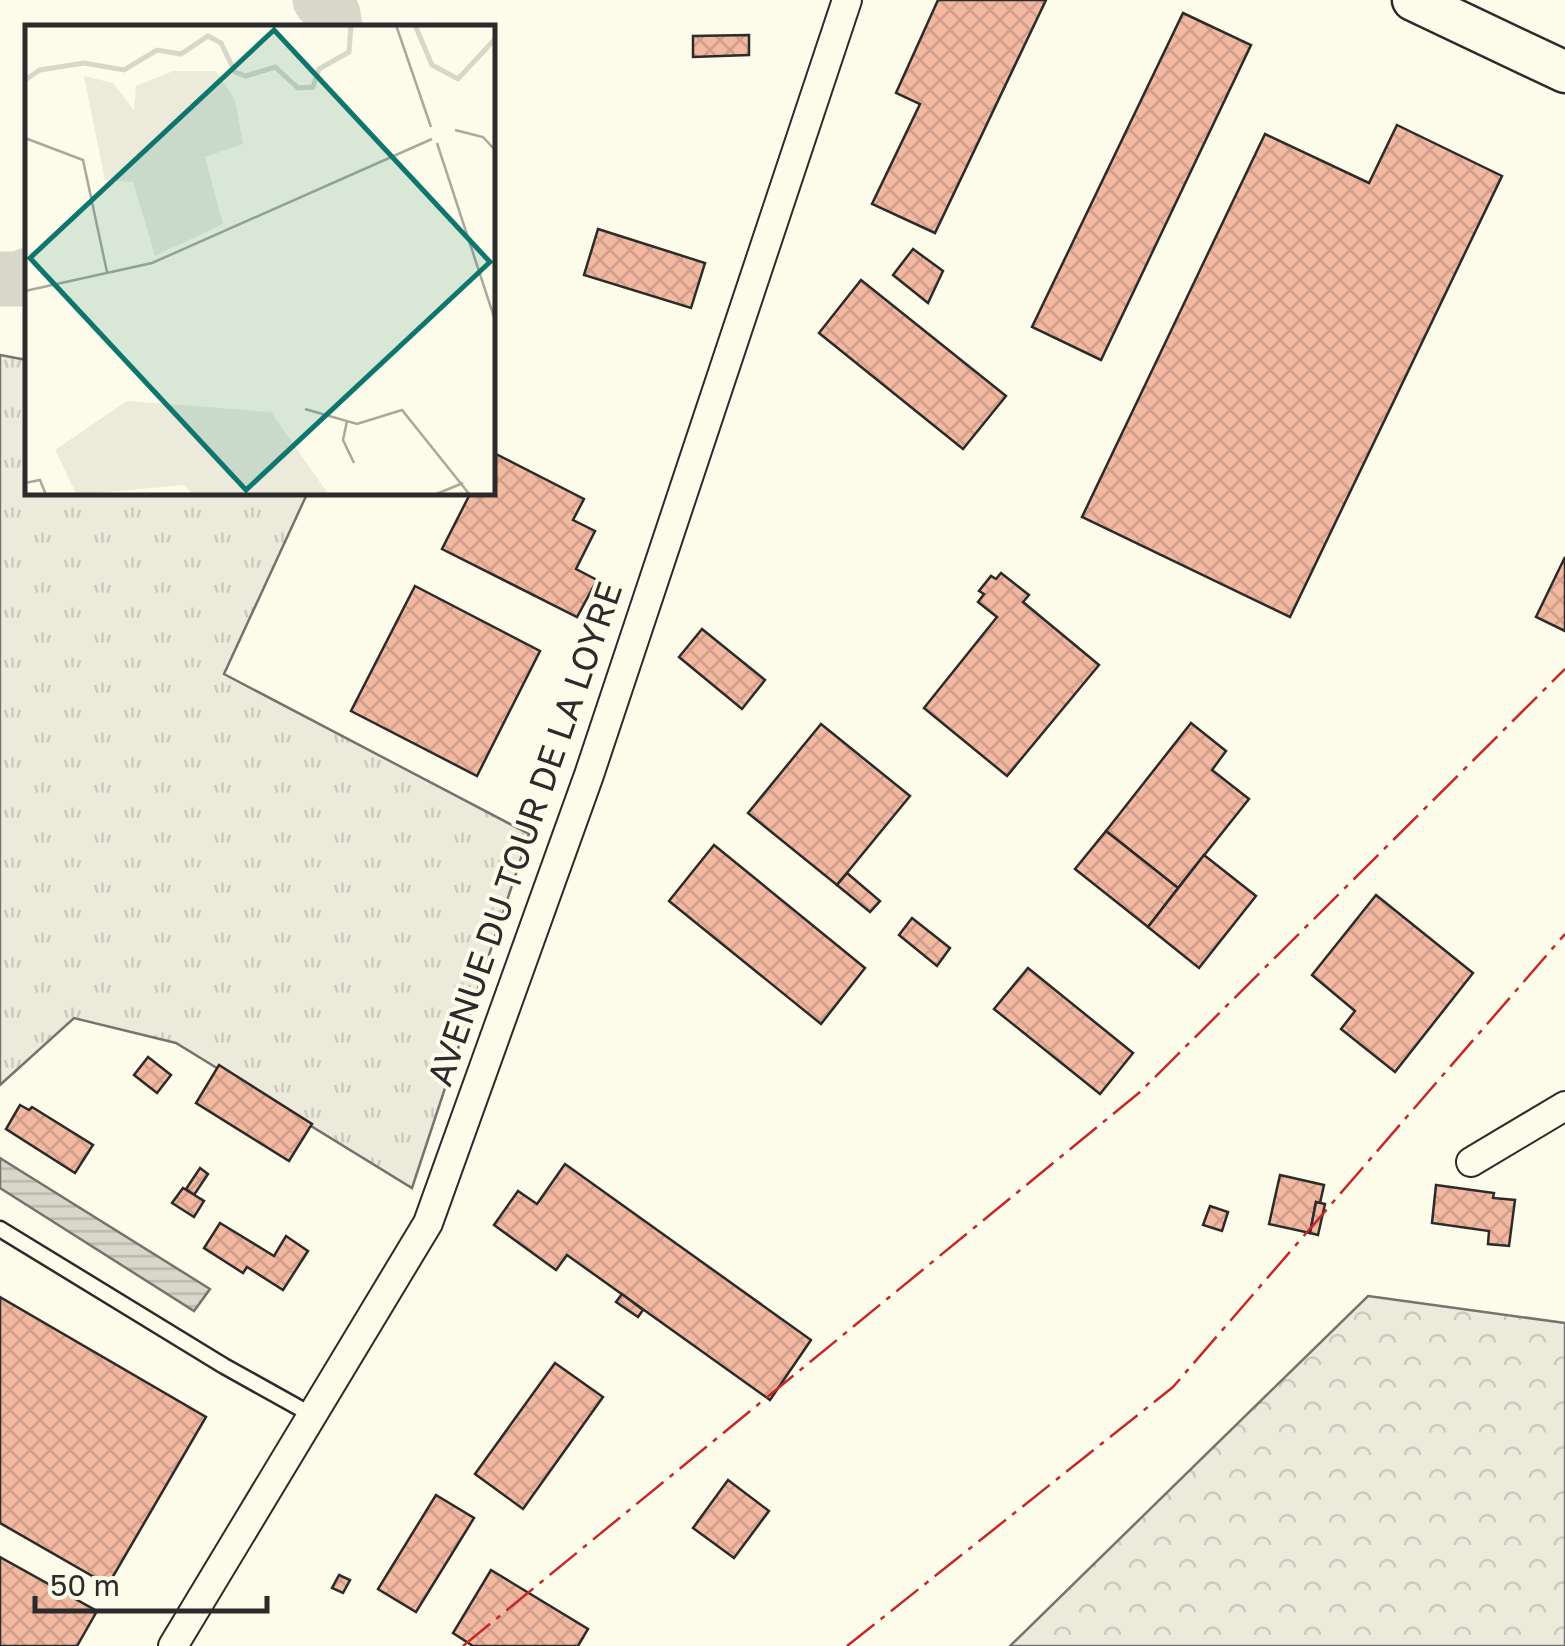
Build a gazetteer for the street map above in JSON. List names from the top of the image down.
{
  "streets": {
    "street": ["AVENUE DU TOUR DE LA LOYRE"]
  },
  "scale_bar": "50 m"
}
